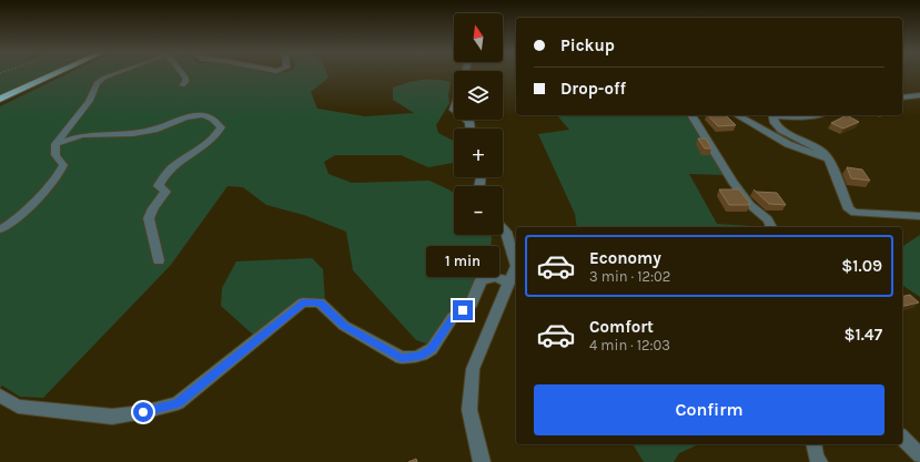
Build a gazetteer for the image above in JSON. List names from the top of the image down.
{
  "north": "top",
  "page": {
    "map_buttons": ["+", "−"],
    "banner": ["Pickup", "Drop-off"],
    "list": [
      {
        "name": "Economy",
        "note": "3 min · 12:02",
        "value": "$1.09"
      },
      {
        "name": "Comfort",
        "note": "4 min · 12:03",
        "value": "$1.47"
      }
    ],
    "bubble": "1 min",
    "buttons": "Confirm"
  }
}
